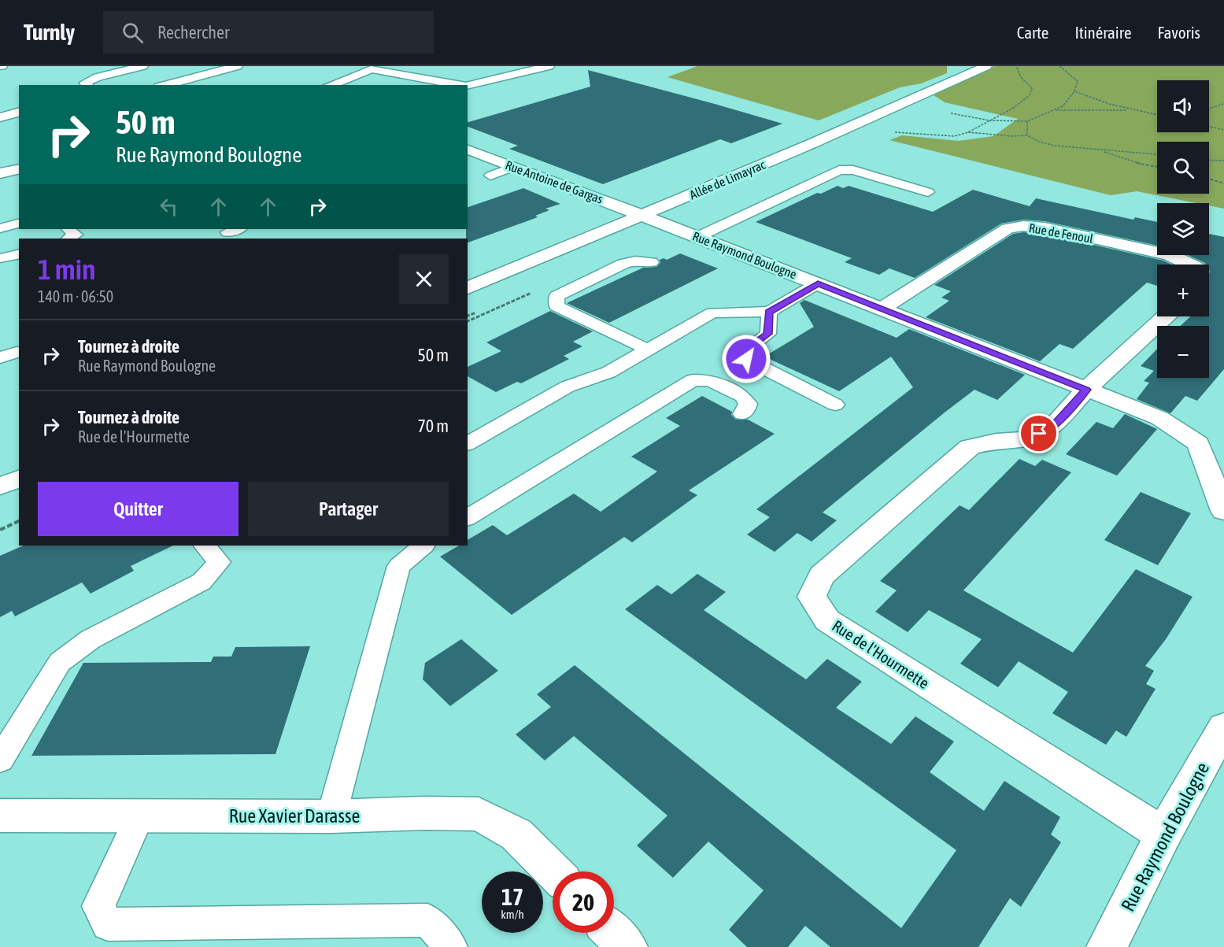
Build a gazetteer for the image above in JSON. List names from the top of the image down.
{
  "streets": {
    "street": [
      "Allée de Limayrac",
      "Rue Antoine de Gargas",
      "Rue de Fenoul",
      "Rue Raymond Boulogne",
      "Rue de l'Hourmette",
      "Rue Xavier Darasse"
    ]
  },
  "crossings": [
    ["Allée de Limayrac", "Rue Antoine de Gargas"],
    ["Allée de Limayrac", "Rue Raymond Boulogne"],
    ["Rue Antoine de Gargas", "Rue Raymond Boulogne"],
    ["Rue de Fenoul", "Rue Raymond Boulogne"],
    ["Rue Raymond Boulogne", "Rue de l'Hourmette"]
  ],
  "page": {
    "header": "Turnly",
    "search": "Rechercher",
    "nav": ["Carte", "Itinéraire", "Favoris"],
    "map_buttons": ["+", "−"],
    "turn": ["50 m", "Rue Raymond Boulogne"],
    "heading": ["1 min", "140 m · 06:50"],
    "list": [
      {
        "name": "Tournez à droite",
        "note": "Rue Raymond Boulogne",
        "value": "50 m"
      },
      {
        "name": "Tournez à droite",
        "note": "Rue de l'Hourmette",
        "value": "70 m"
      }
    ],
    "buttons": ["Quitter", "Partager"],
    "speed": "17 km/h",
    "limit": "20"
  }
}
